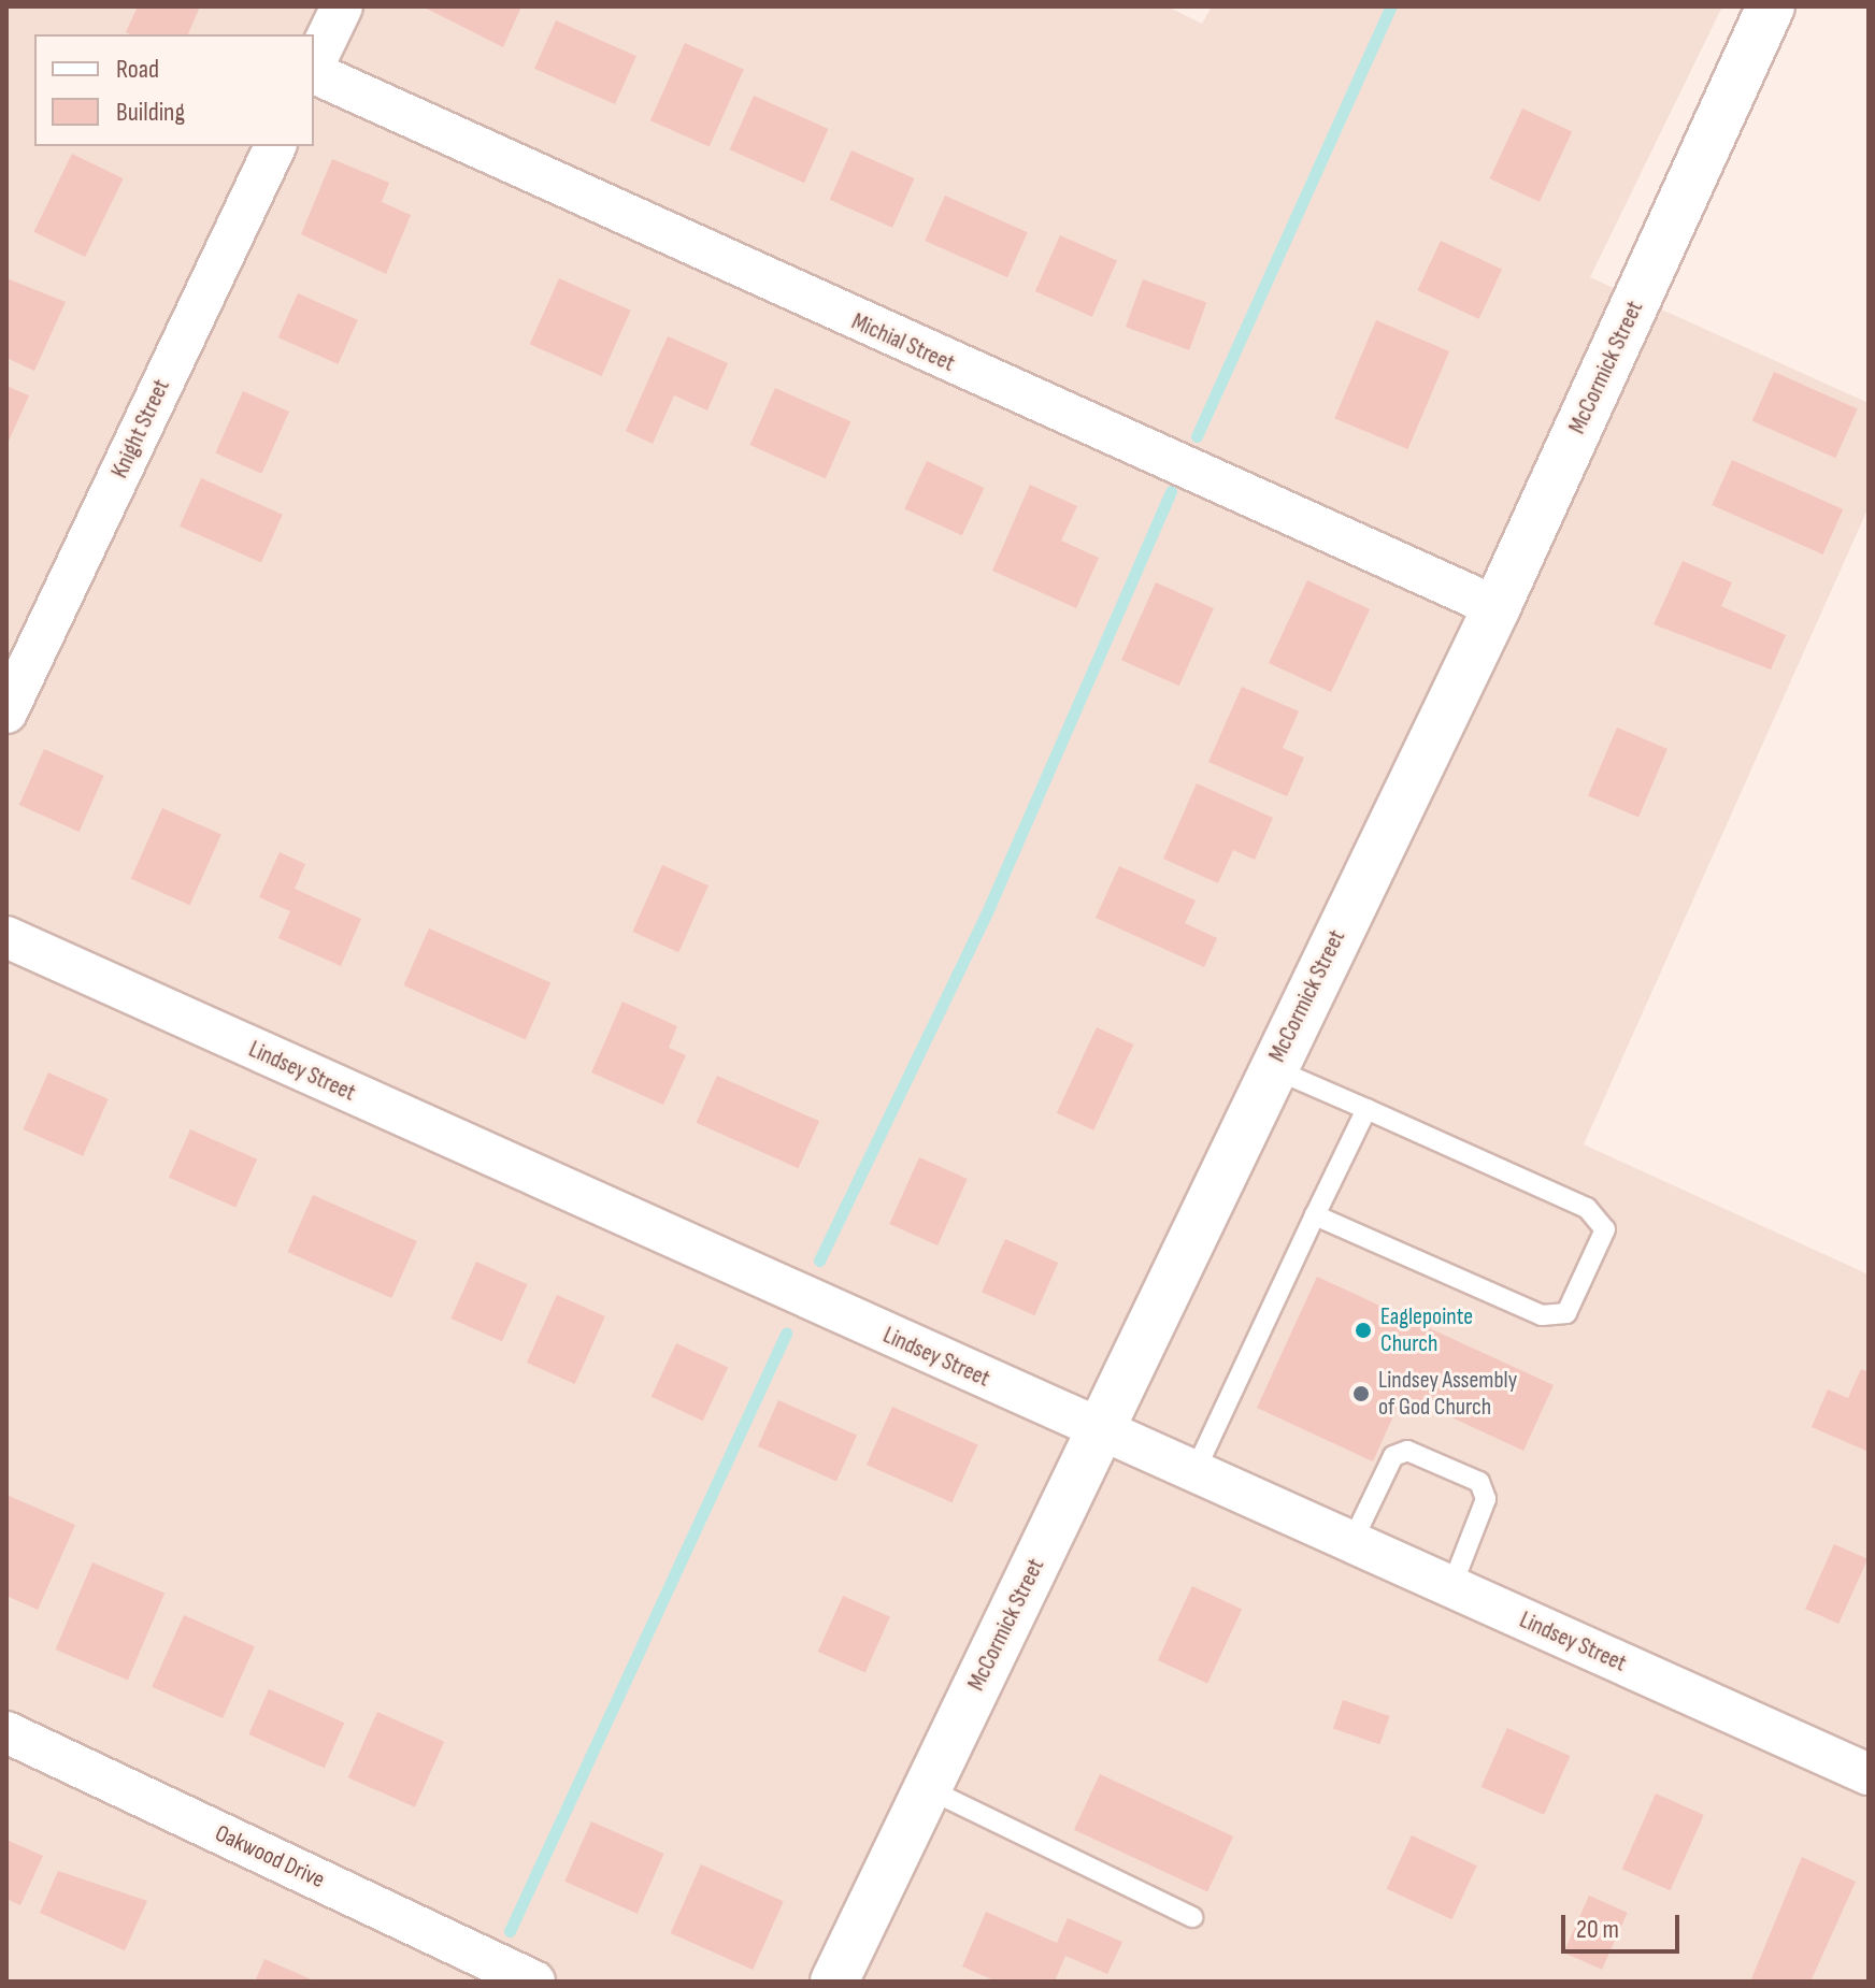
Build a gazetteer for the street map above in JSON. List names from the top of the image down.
{
  "streets": {
    "street": [
      "Michial Street",
      "McCormick Street",
      "Knight Street",
      "Lindsey Street",
      "Oakwood Drive"
    ]
  },
  "crossings": [
    ["Michial Street", "McCormick Street"],
    ["McCormick Street", "Lindsey Street"]
  ],
  "places": ["Eaglepointe Church", "Lindsey Assembly of God Church"],
  "legend": ["Road", "Building"],
  "scale_bar": "20 m"
}
